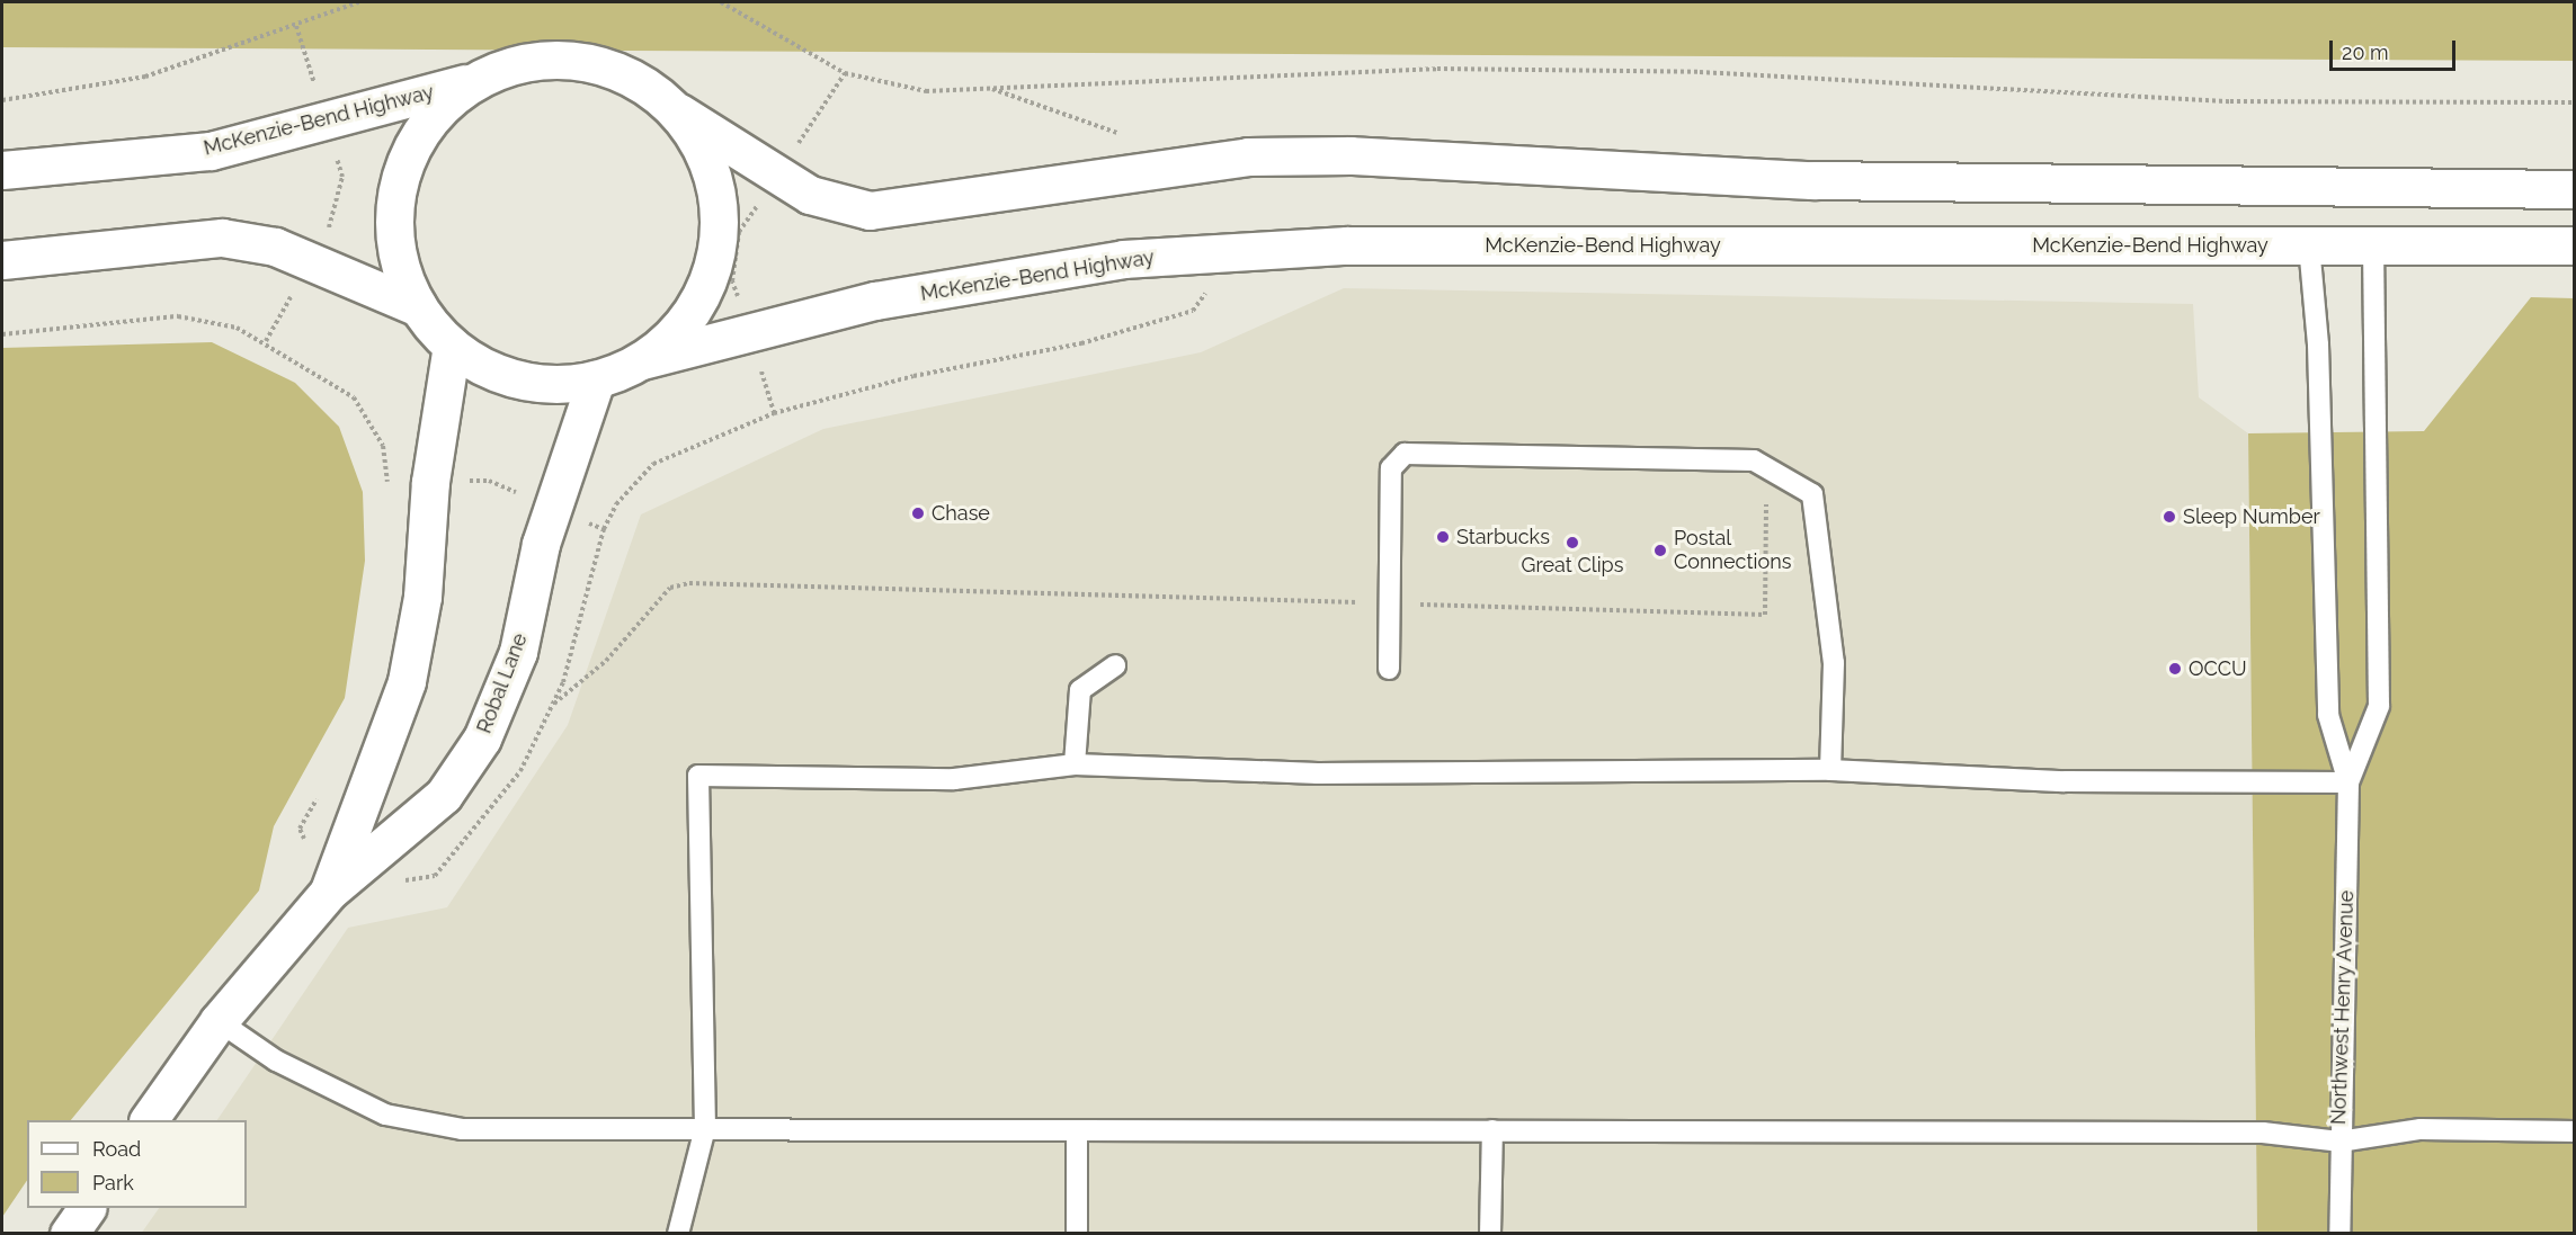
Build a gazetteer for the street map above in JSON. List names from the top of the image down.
{
  "streets": {
    "main road": ["McKenzie-Bend Highway", "Robal Lane"],
    "lane": ["Northwest Henry Avenue"]
  },
  "places": [
    "Chase",
    "Sleep Number",
    "Starbucks",
    "Great Clips",
    "Postal Connections",
    "OCCU"
  ],
  "legend": ["Road", "Park"],
  "scale_bar": "20 m"
}
